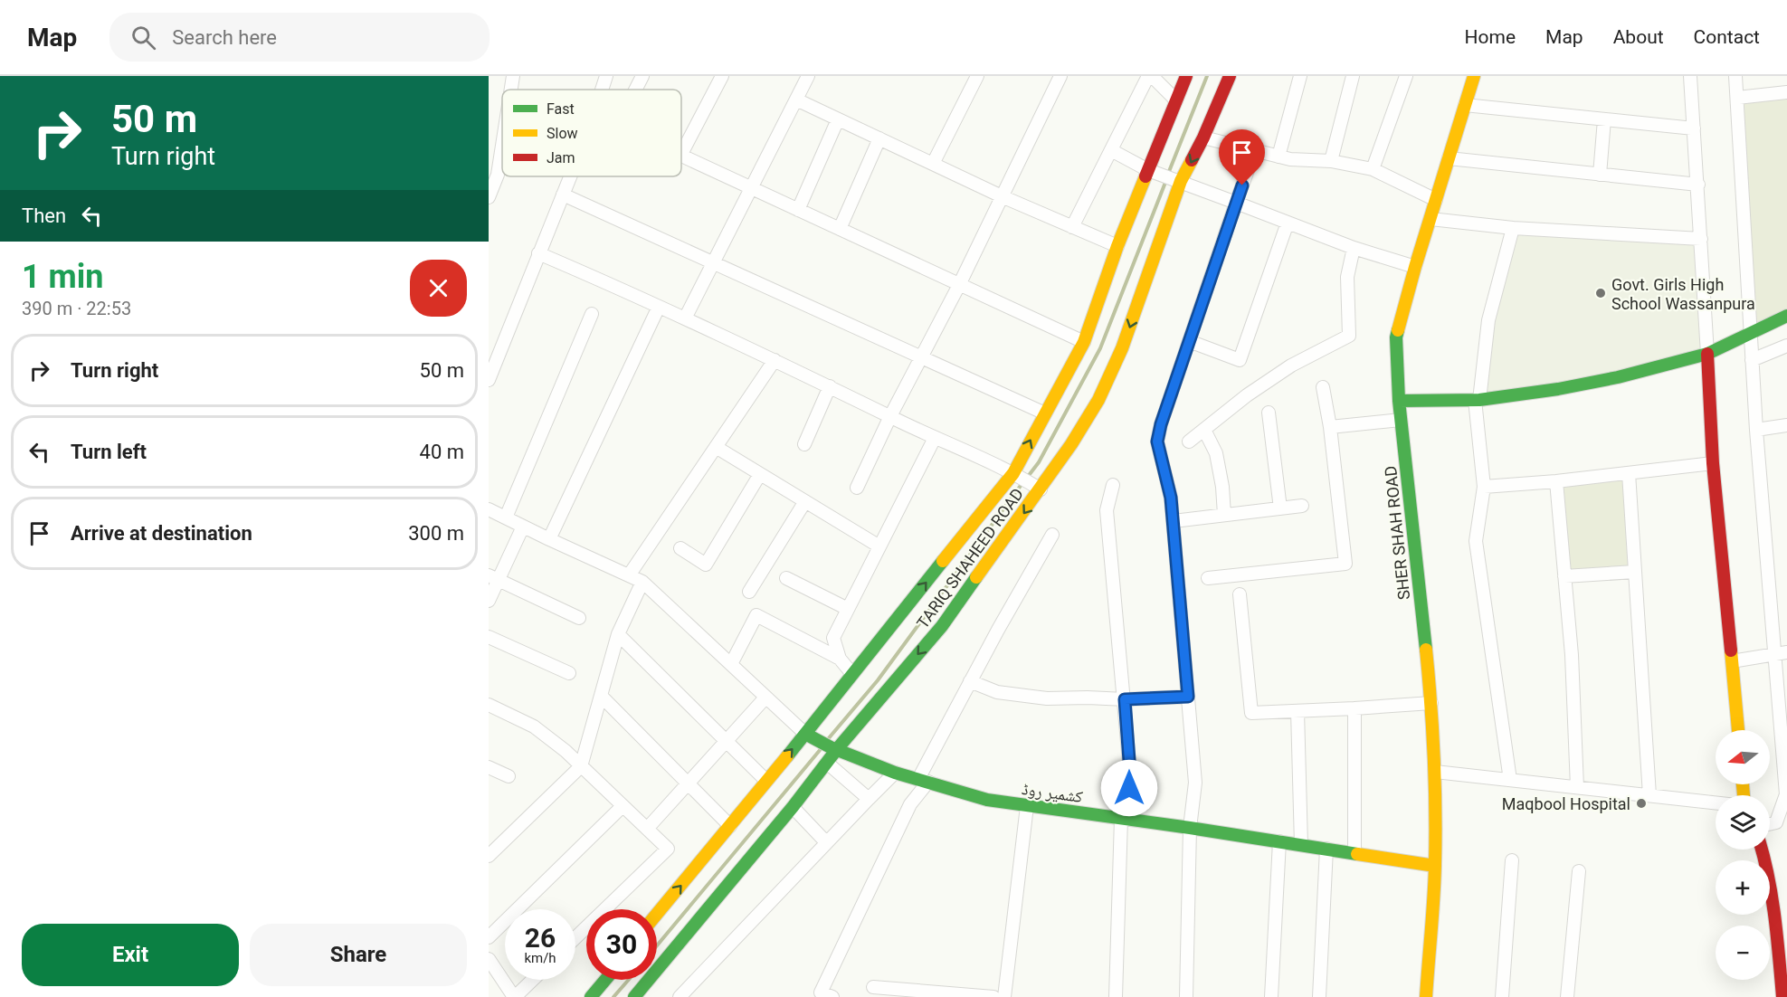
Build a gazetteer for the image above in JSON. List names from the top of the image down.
{
  "streets": {
    "main road": ["SHER SHAH ROAD", "TARIQ SHAHEED ROAD", "کشمیر روڈ"]
  },
  "crossings": [
    ["SHER SHAH ROAD", "کشمیر روڈ"],
    ["TARIQ SHAHEED ROAD", "کشمیر روڈ"]
  ],
  "places": ["Govt. Girls High School Wassanpura", "Maqbool Hospital"],
  "legend": ["Fast", "Slow", "Jam"],
  "north": "left",
  "page": {
    "header": "Map",
    "search": "Search here",
    "nav": [
      "Home",
      "Map",
      "About",
      "Contact"
    ],
    "turn": ["50 m", "Turn right"],
    "then": "Then",
    "heading": ["1 min", "390 m · 22:53"],
    "list": [
      {
        "name": "Turn right",
        "value": "50 m"
      },
      {
        "name": "Turn left",
        "value": "40 m"
      },
      {
        "name": "Arrive at destination",
        "value": "300 m"
      }
    ],
    "map_buttons": ["+", "−"],
    "speed": "26 km/h",
    "limit": "30",
    "buttons": ["Exit", "Share"]
  }
}
